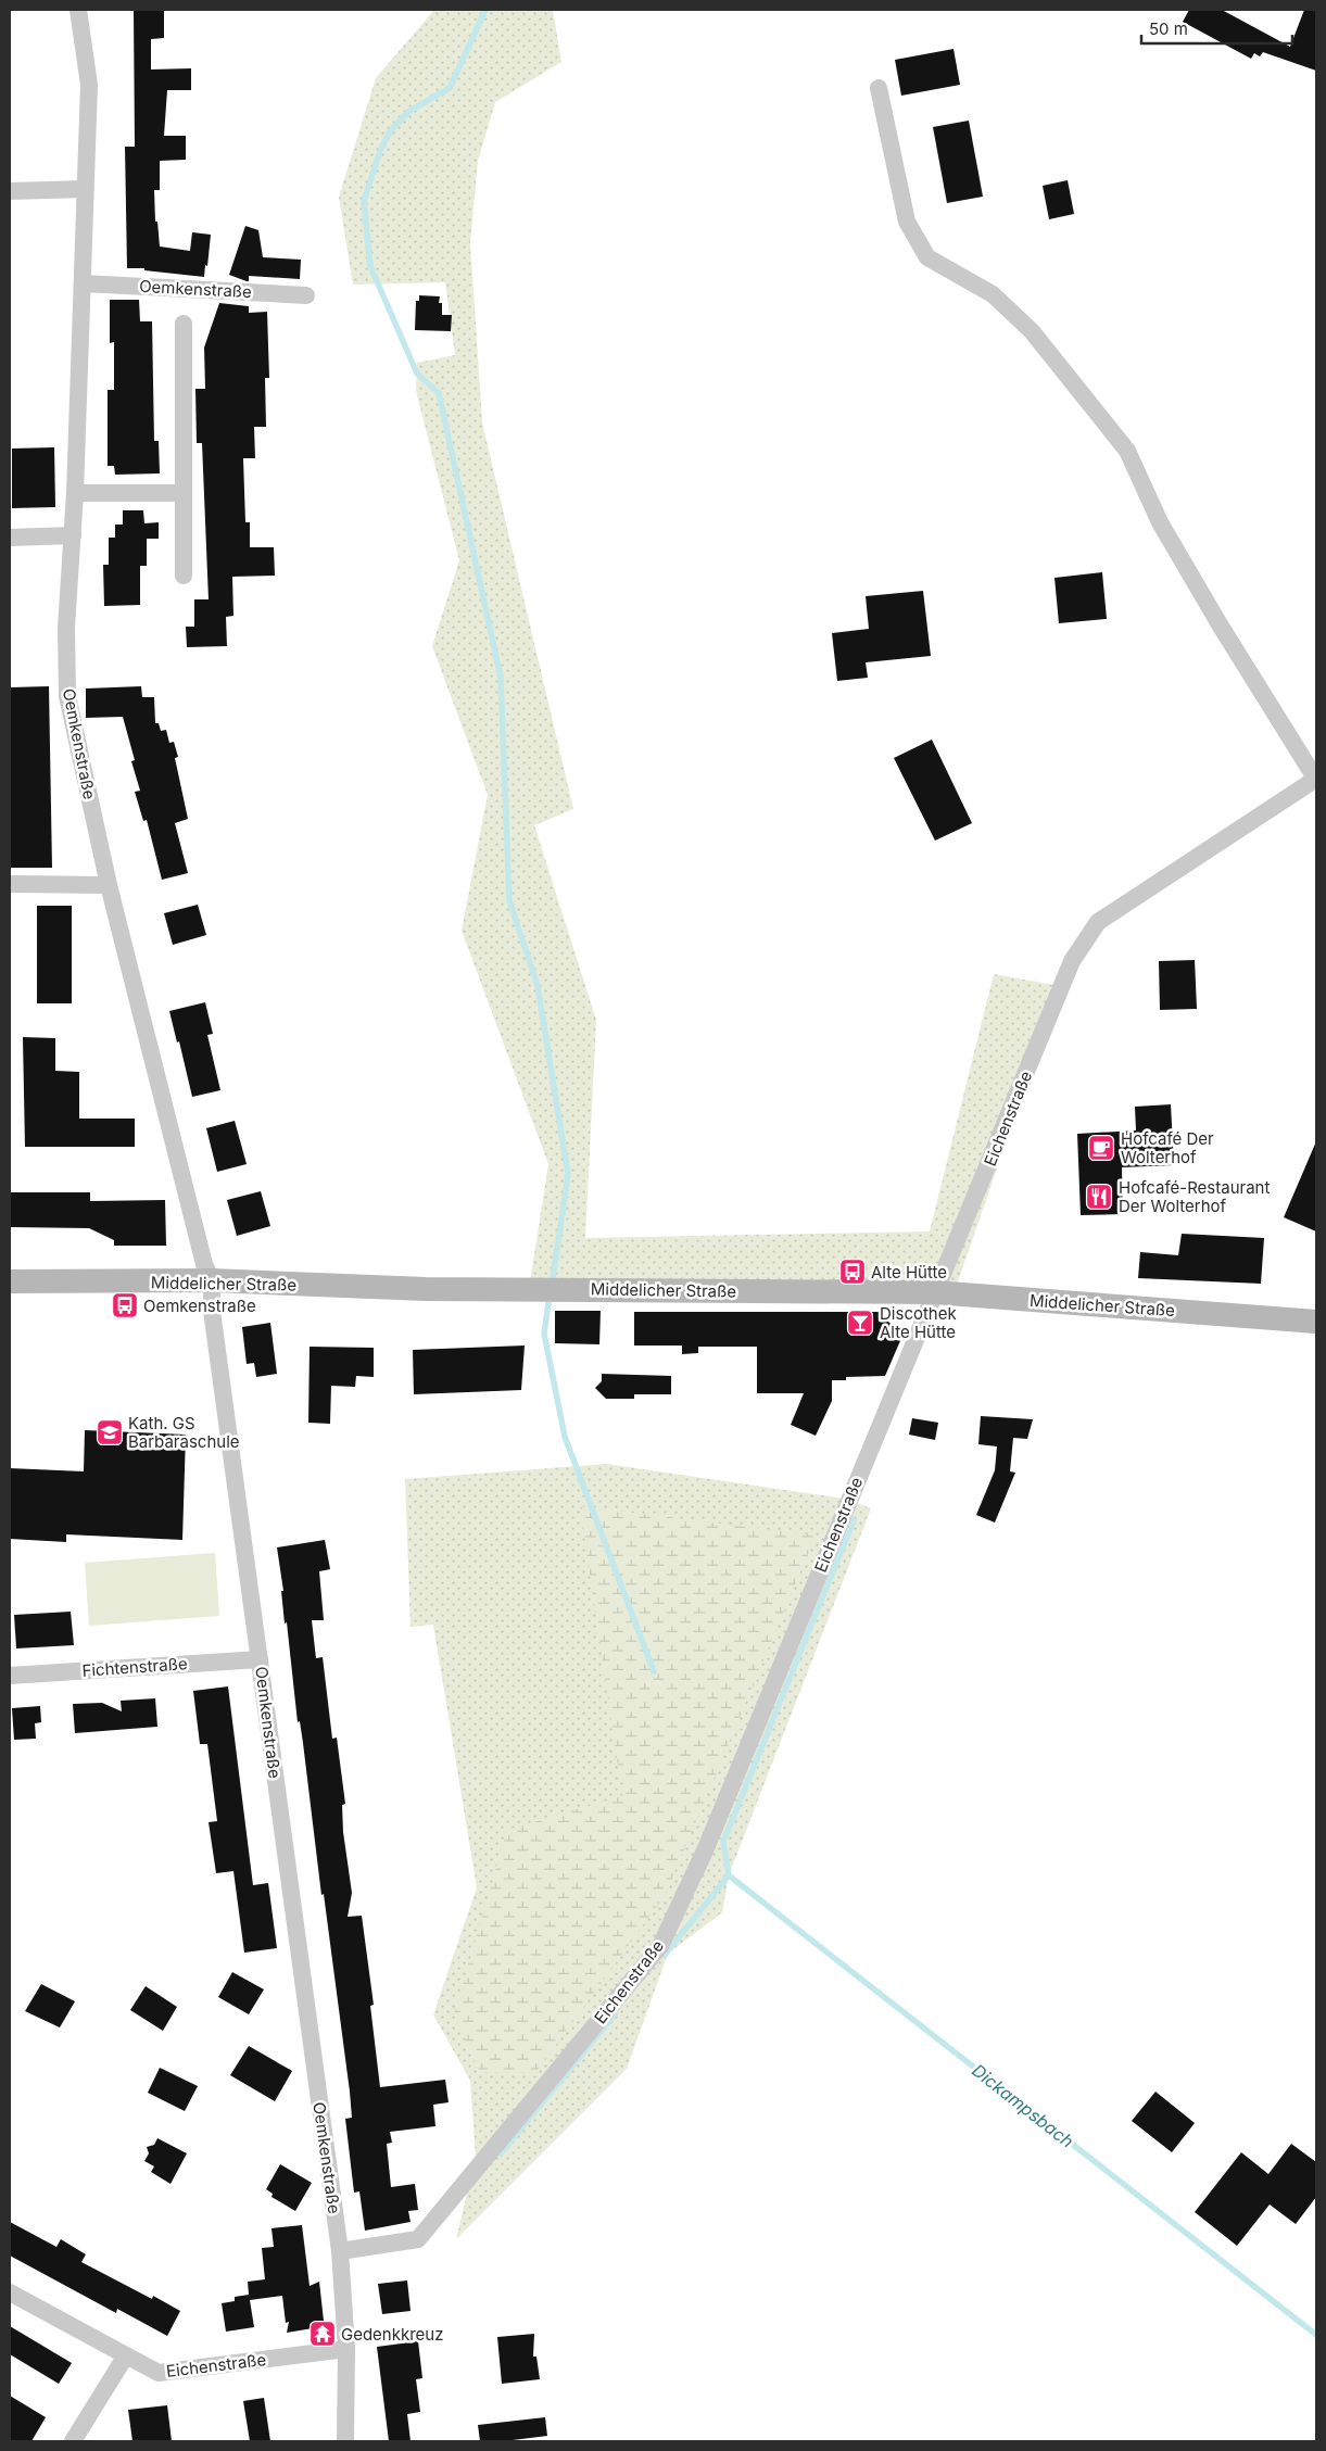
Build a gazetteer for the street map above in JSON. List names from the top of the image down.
{
  "streets": {
    "street": [
      "Oemkenstraße",
      "Eichenstraße",
      "Middelicher Straße",
      "Fichtenstraße"
    ]
  },
  "crossings": [
    ["Oemkenstraße", "Eichenstraße"],
    ["Oemkenstraße", "Middelicher Straße"],
    ["Oemkenstraße", "Fichtenstraße"],
    ["Eichenstraße", "Middelicher Straße"]
  ],
  "water": ["Dickampsbach"],
  "places": {
    "cafe": ["Hofcafé Der Wolterhof"],
    "restaurant": ["Hofcafé-Restaurant Der Wolterhof"],
    "bus stop": ["Alte Hütte", "Oemkenstraße"],
    "bar": ["Discothek Alte Hütte"],
    "school or university": ["Kath. GS Barbaraschule"],
    "temple": ["Gedenkkreuz"]
  },
  "scale_bar": "50 m"
}
